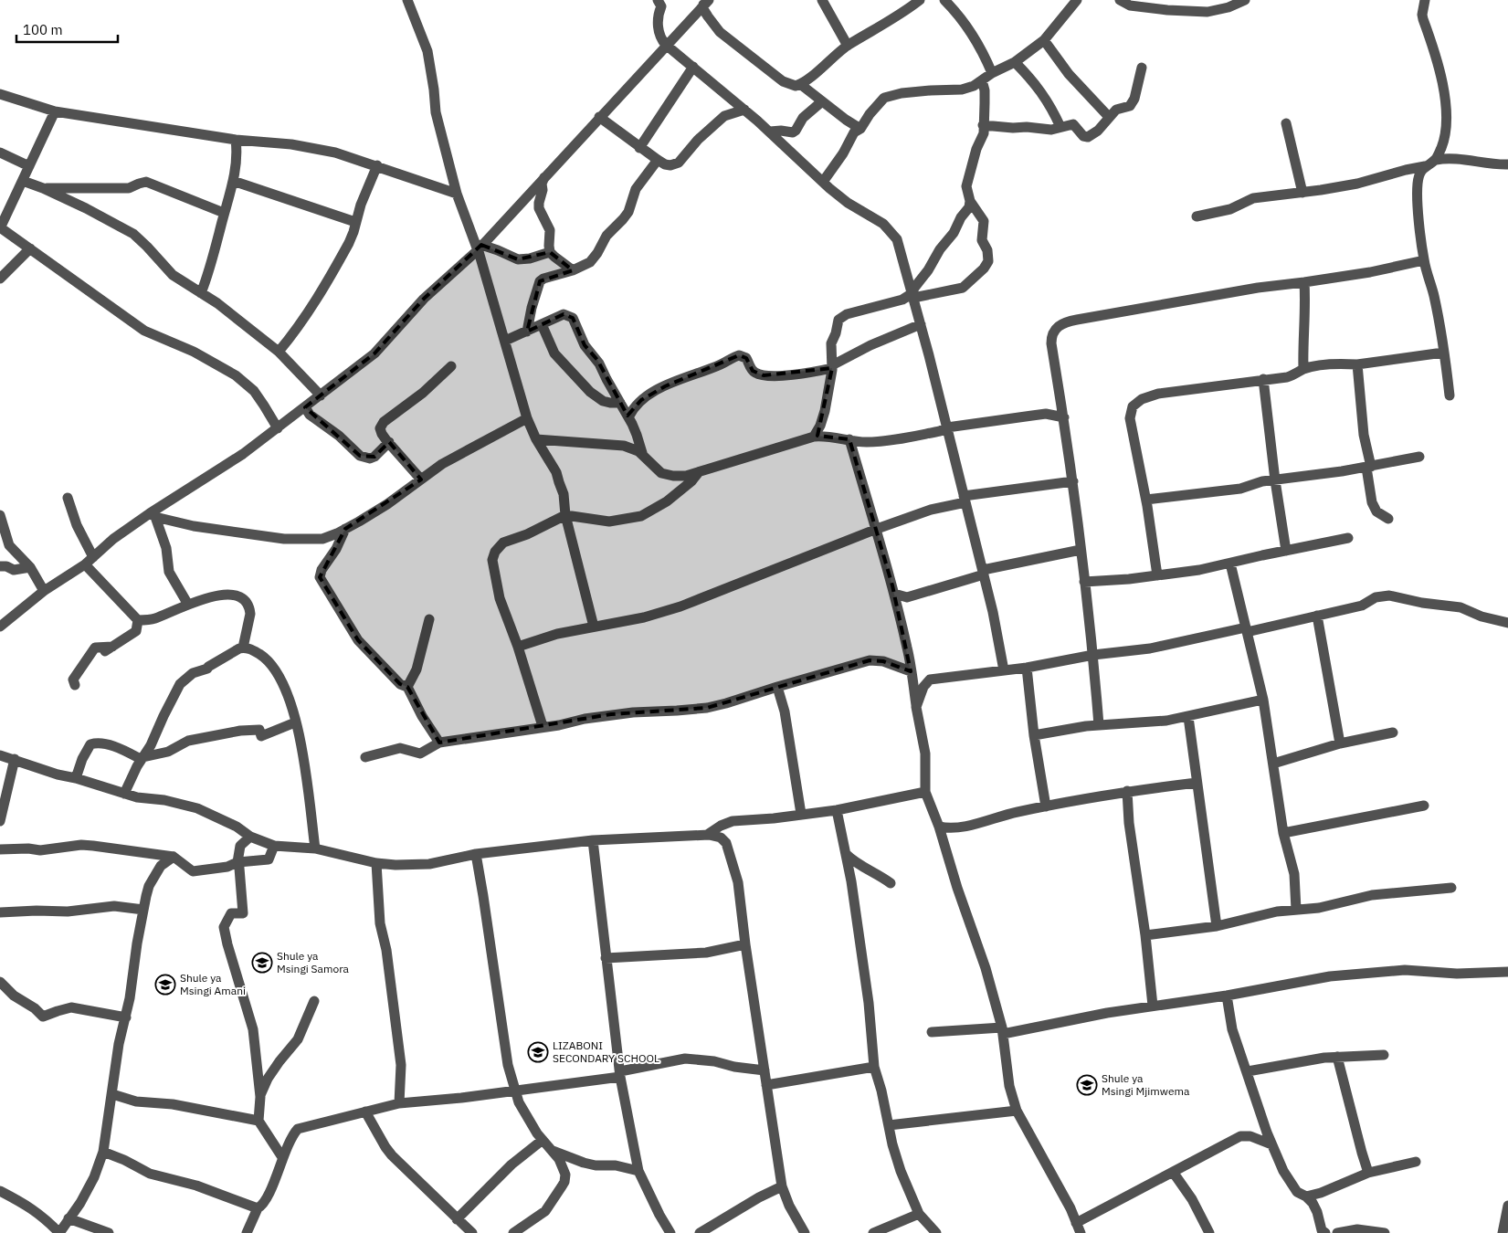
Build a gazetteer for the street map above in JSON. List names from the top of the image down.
{
  "places": {
    "school or university": [
      "Shule ya Msingi Samora",
      "Shule ya Msingi Amani",
      "LIZABONI SECONDARY SCHOOL",
      "Shule ya Msingi Mjimwema"
    ]
  },
  "scale_bar": "100 m"
}
